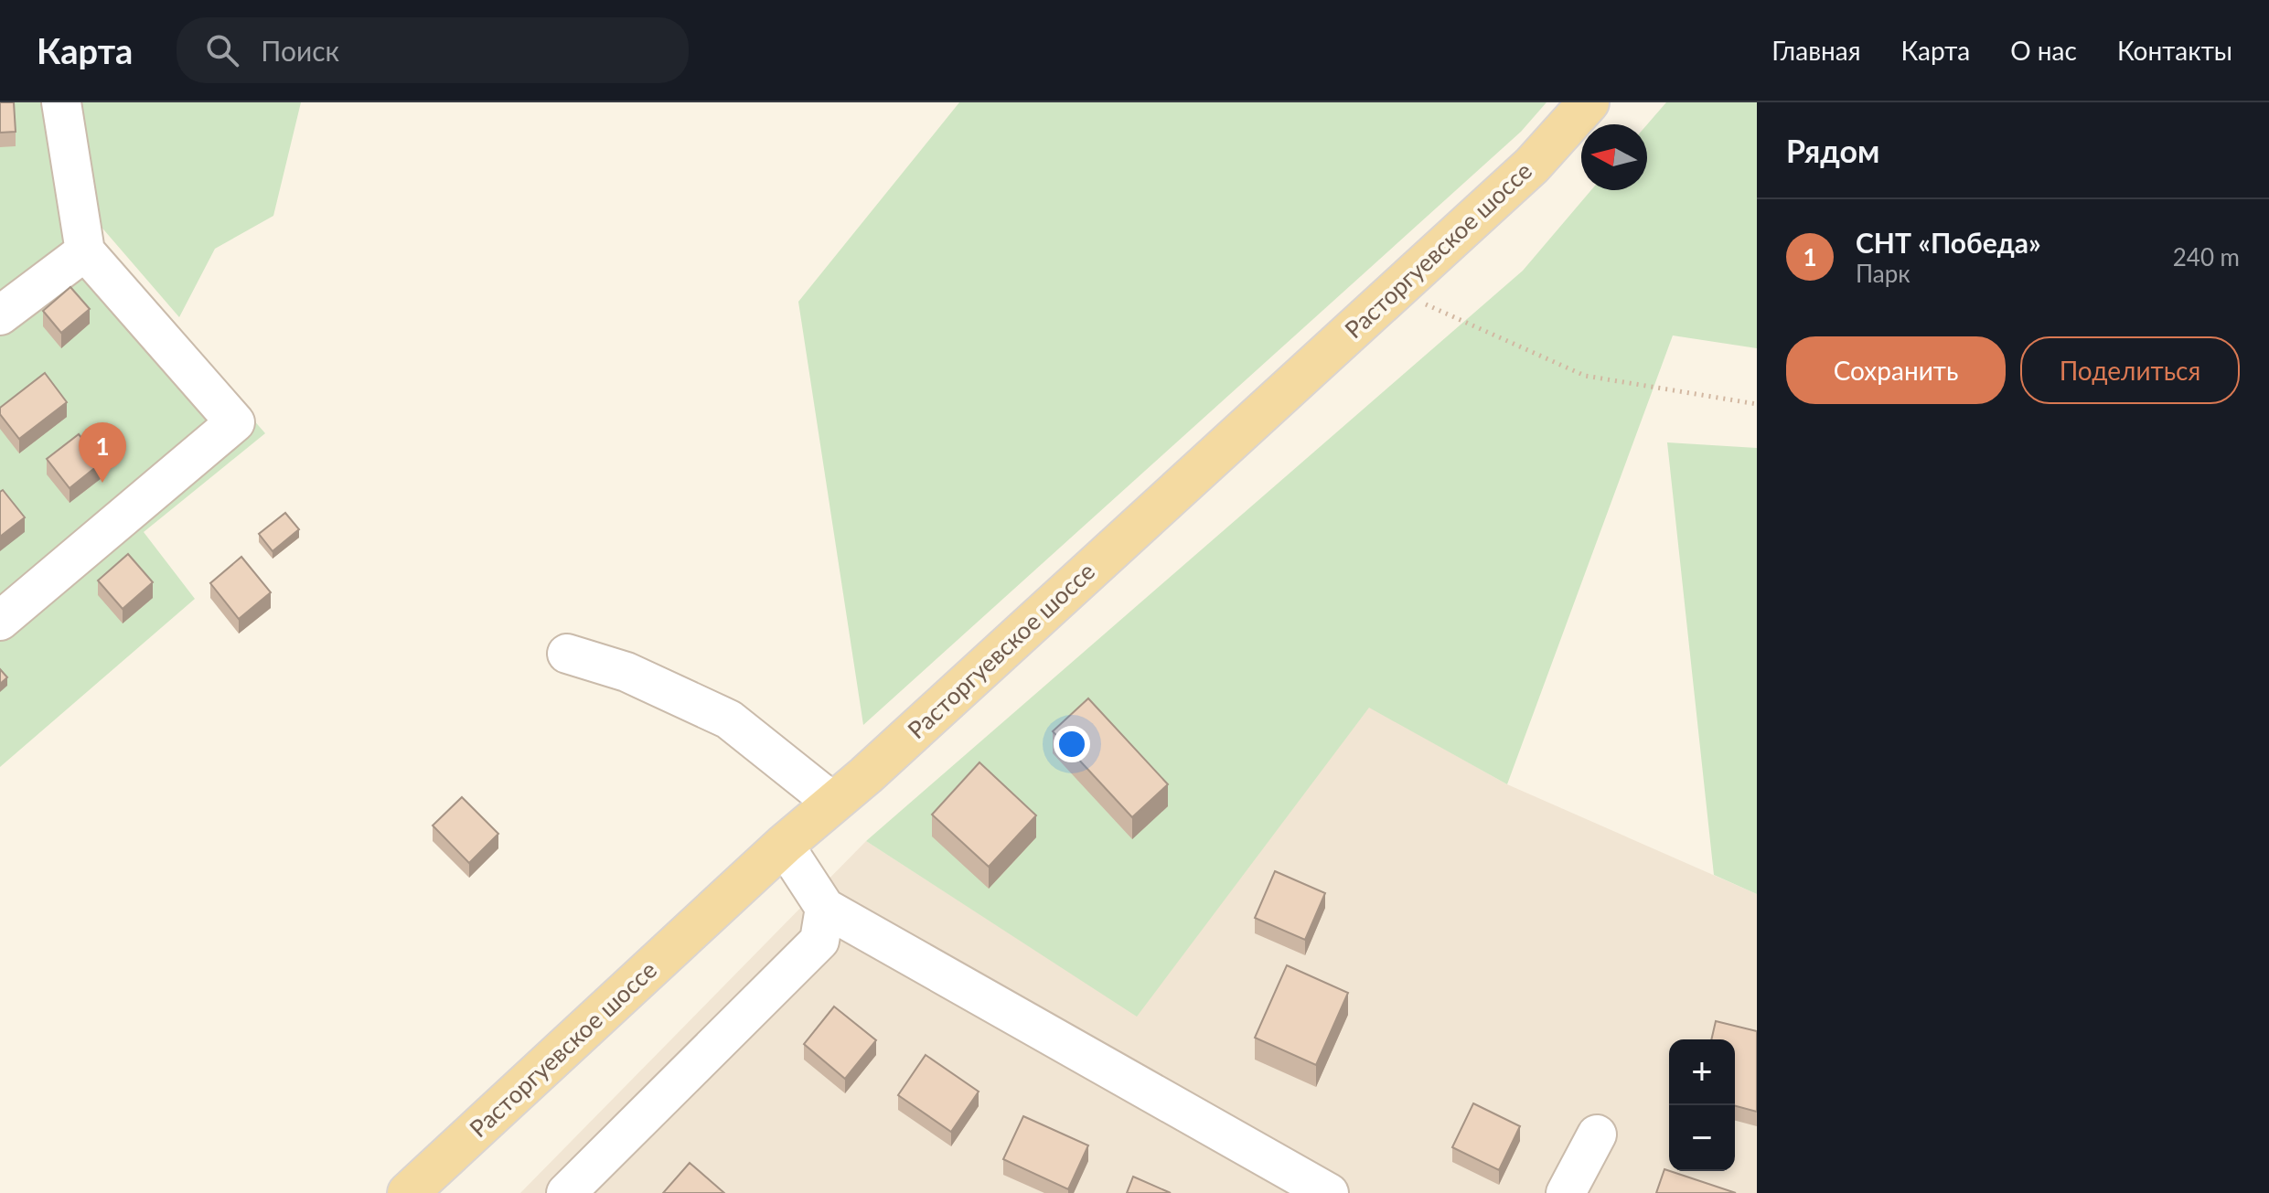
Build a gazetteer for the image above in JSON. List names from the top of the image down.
{
  "streets": {
    "main road": ["Расторгуевское шоссе"]
  },
  "north": "left",
  "page": {
    "header": "Карта",
    "search": "Поиск",
    "nav": [
      "Главная",
      "Карта",
      "О нас",
      "Контакты"
    ],
    "heading": "Рядом",
    "list": [
      {
        "mark": "1",
        "name": "СНТ «Победа»",
        "note": "Парк",
        "value": "240 m"
      }
    ],
    "buttons": ["Сохранить", "Поделиться"],
    "pins": "1",
    "map_buttons": ["+", "−"]
  }
}
